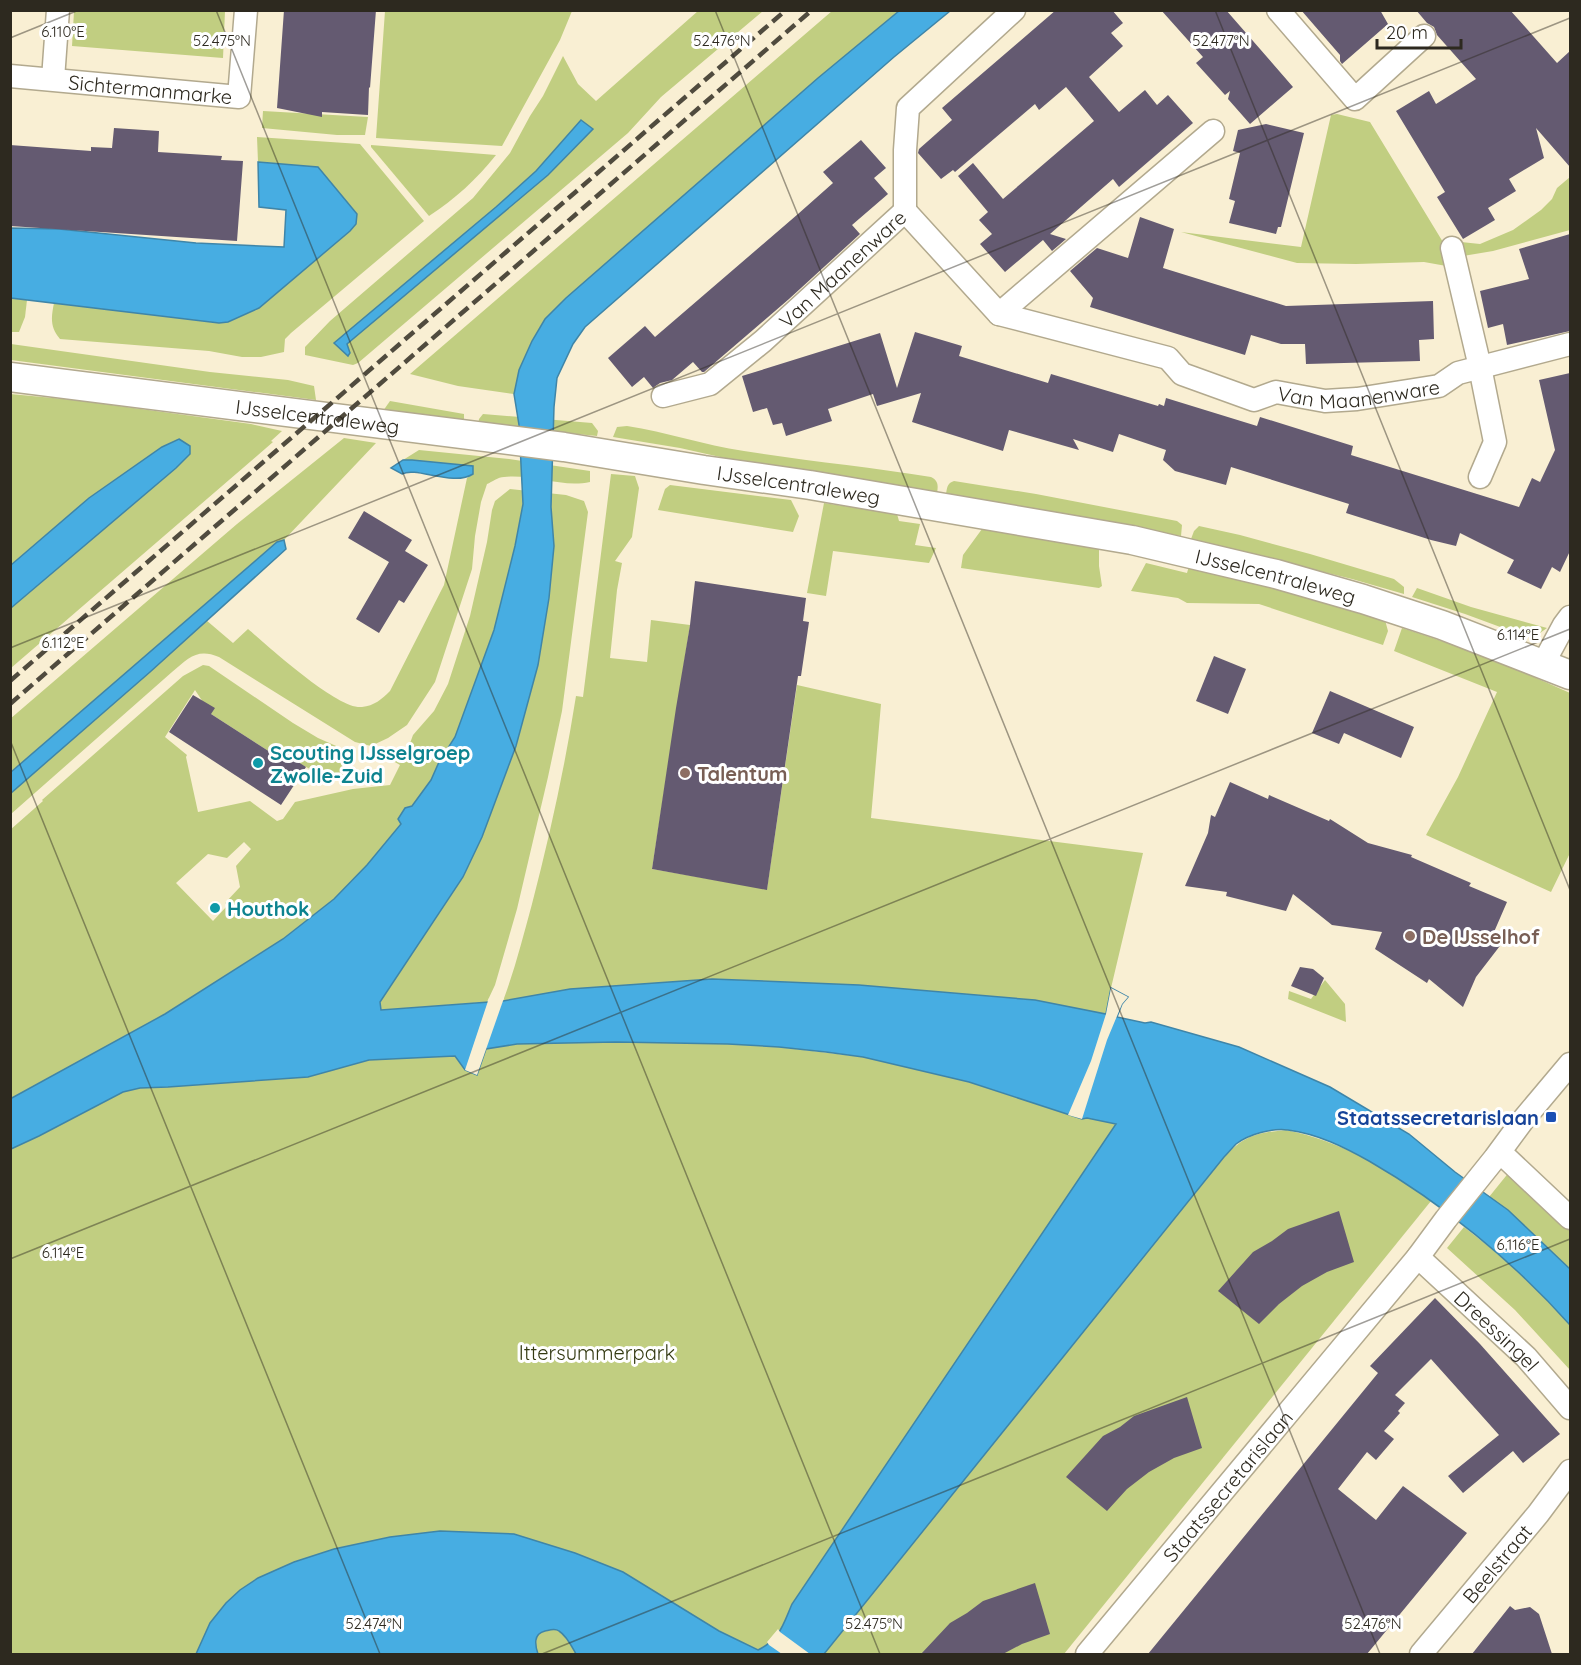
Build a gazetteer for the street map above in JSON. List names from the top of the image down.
{
  "streets": {
    "street": [
      "Sichtermanmarke",
      "Van Maanenware",
      "IJsselcentraleweg",
      "Dreessingel",
      "Staatssecretarislaan",
      "Beelstraat"
    ]
  },
  "crossings": [
    ["Dreessingel", "Staatssecretarislaan"]
  ],
  "parks": ["Ittersummerpark"],
  "places": {
    "other": [
      "Scouting IJsselgroep Zwolle-Zuid",
      "Talentum",
      "Houthok",
      "De IJsselhof"
    ],
    "transit": ["Staatssecretarislaan"]
  },
  "scale_bar": "20 m",
  "coordinates": [
    "6.110°E",
    "52.477°N",
    "52.475°N",
    "52.476°N",
    "6.114°E",
    "6.112°E",
    "6.116°E",
    "52.474°N"
  ]
}
